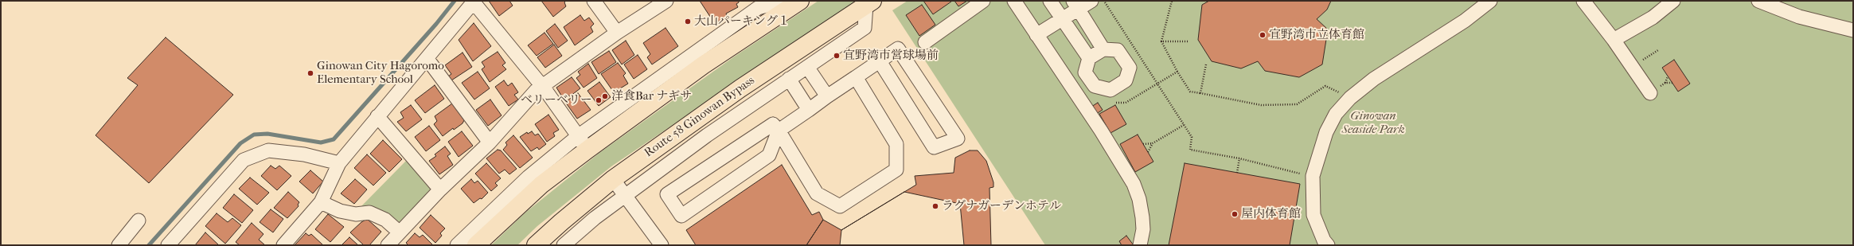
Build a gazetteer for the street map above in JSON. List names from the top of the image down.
{
  "streets": {
    "highway": ["Route 58 Ginowan Bypass"]
  },
  "parks": ["Ginowan Seaside Park"],
  "places": [
    "大山パーキング１",
    "宜野湾市立体育館",
    "宜野湾市営球場前",
    "Ginowan City Hagoromo Elementary School",
    "洋食Bar ナギサ",
    "ベリーベリー",
    "ラグナガーデンホテル",
    "屋内体育館"
  ]
}
